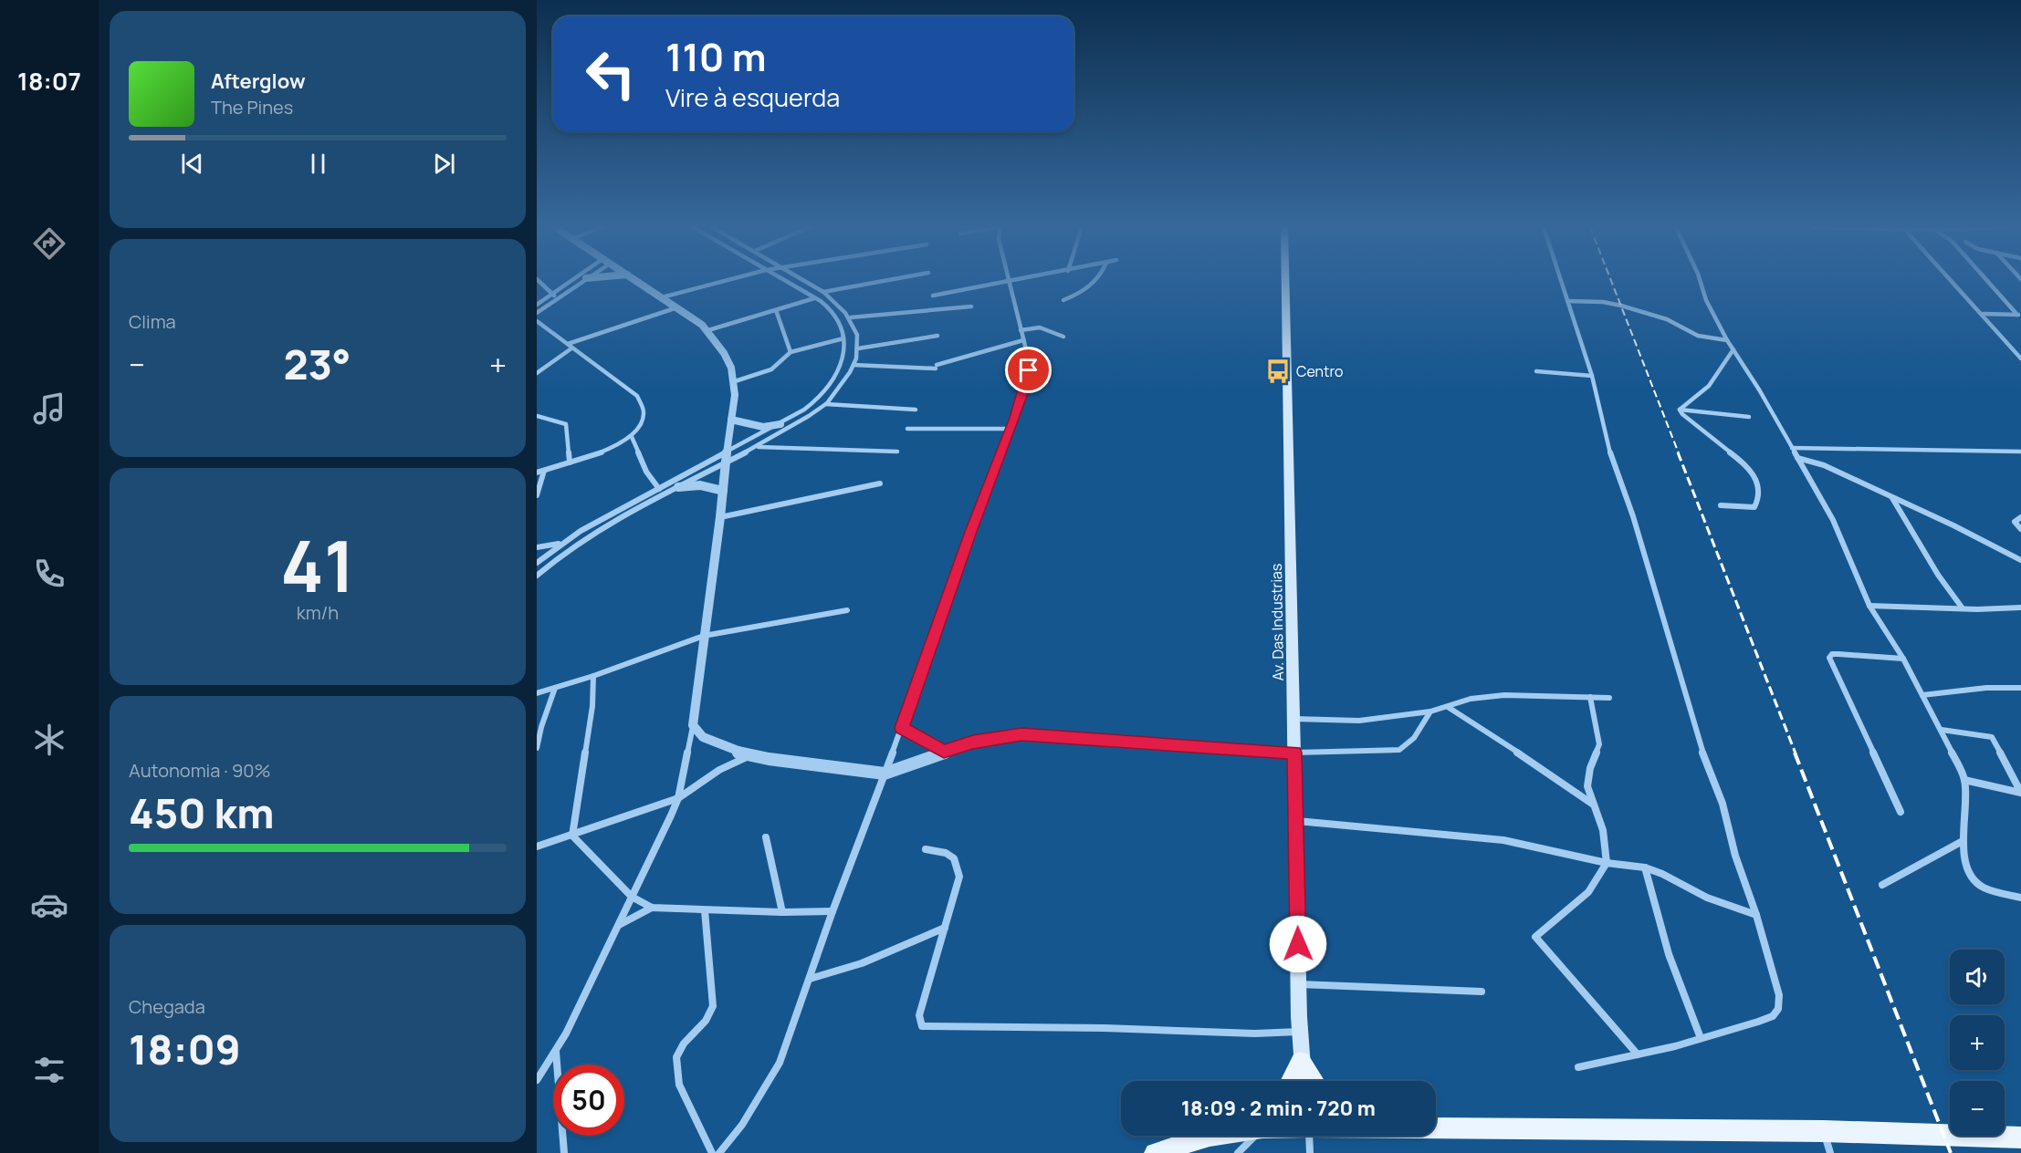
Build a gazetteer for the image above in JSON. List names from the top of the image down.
{
  "streets": {
    "main road": ["Av. Das Industrias"]
  },
  "places": {
    "bus stop": ["Centro"]
  },
  "page": {
    "tabs": "18:07",
    "turn": ["110 m", "Vire à esquerda"],
    "song": ["Afterglow", "The Pines"],
    "tile": [
      "Clima",
      ["41", "km/h"],
      ["Autonomia · 90%", "450 km"],
      ["Chegada", "18:09"]
    ],
    "heat": ["−", "23°", "+"],
    "map_buttons": ["+", "−"],
    "limit": "50",
    "trip": "18:09 · 2 min · 720 m"
  }
}
